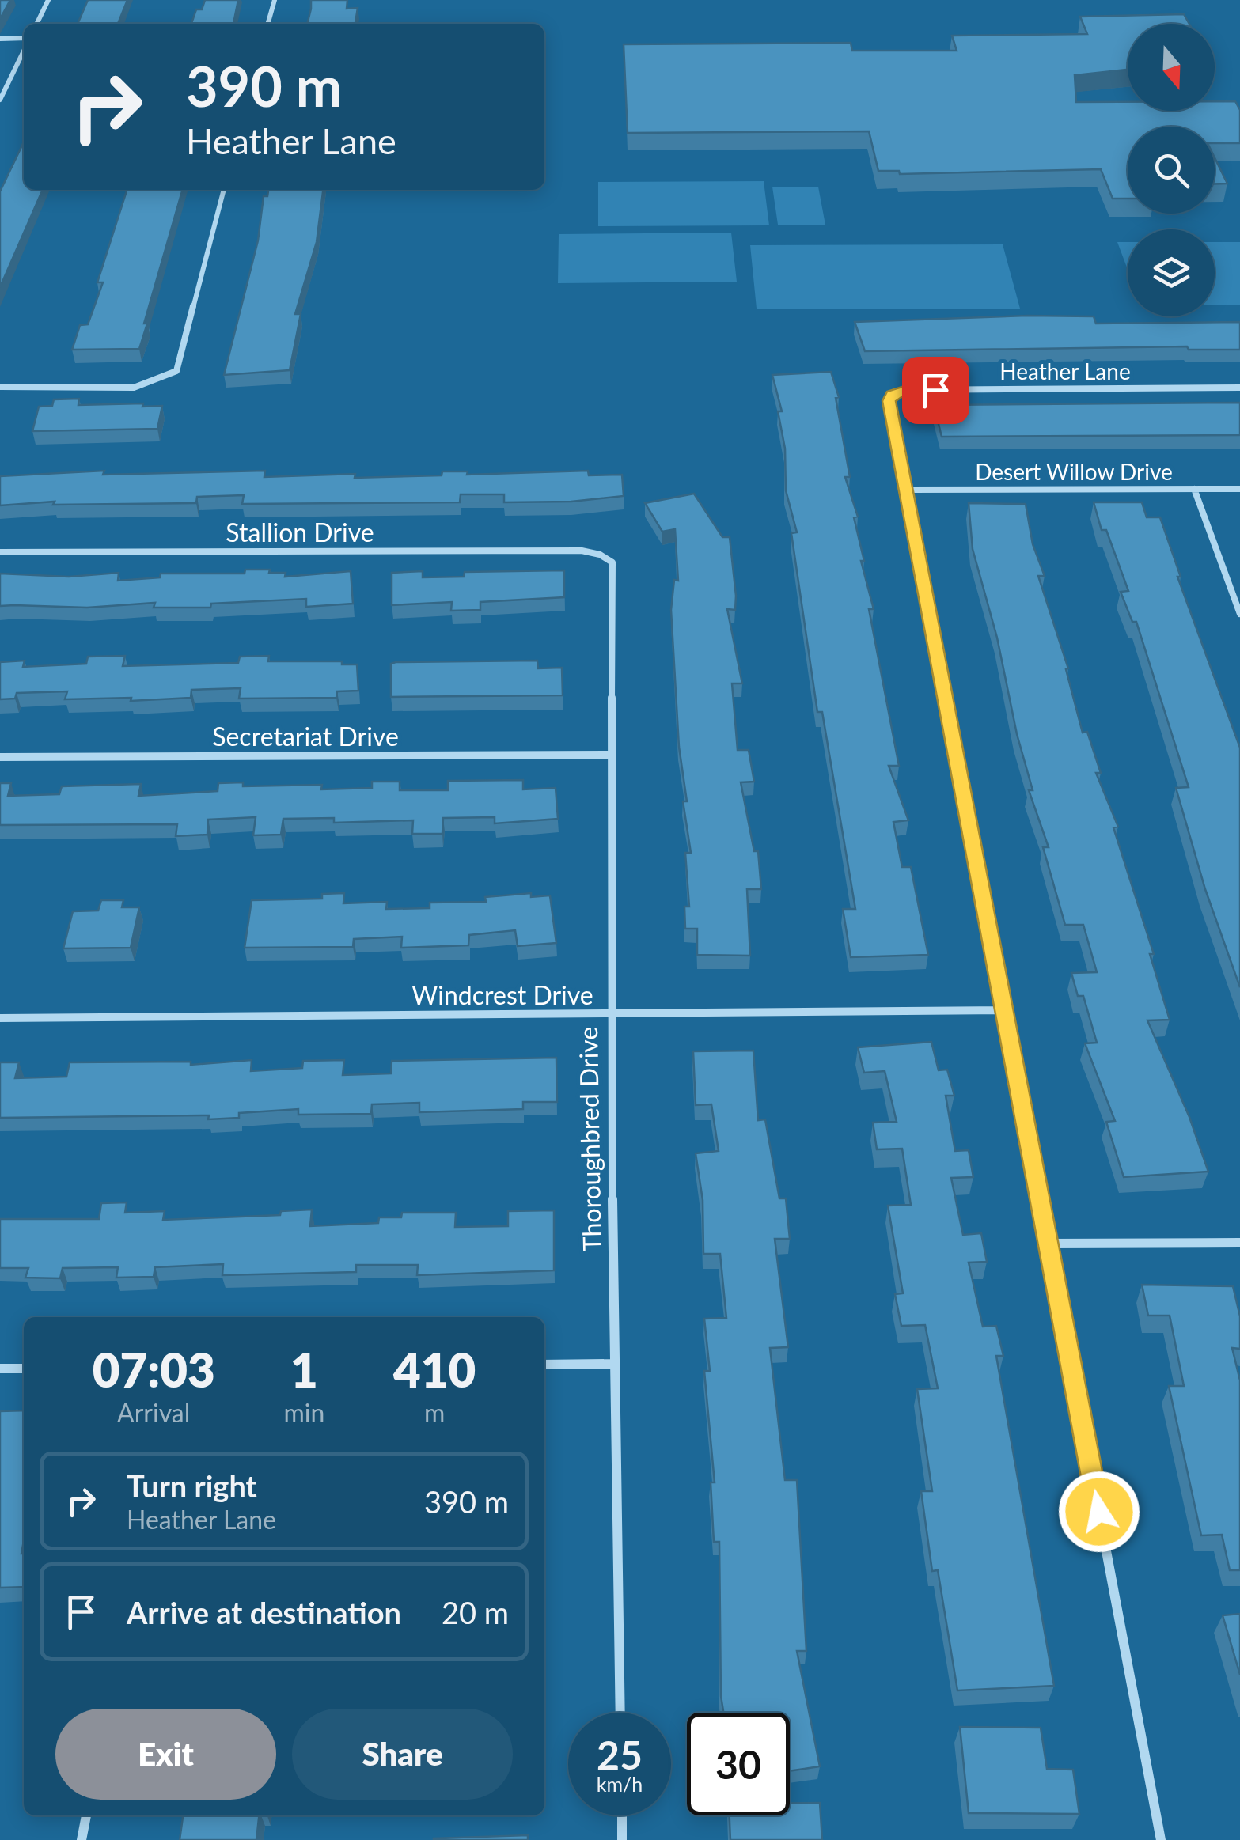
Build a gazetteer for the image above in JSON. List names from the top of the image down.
{
  "streets": {
    "street": [
      "Heather Lane",
      "Desert Willow Drive",
      "Stallion Drive",
      "Secretariat Drive",
      "Windcrest Drive",
      "Thoroughbred Drive"
    ]
  },
  "crossings": [
    ["Heather Lane", "Desert Willow Drive"],
    ["Stallion Drive", "Thoroughbred Drive"],
    ["Secretariat Drive", "Thoroughbred Drive"],
    ["Windcrest Drive", "Thoroughbred Drive"]
  ],
  "north": "bottom",
  "page": {
    "turn": ["390 m", "Heather Lane"],
    "eta": [
      "07:03",
      "Arrival",
      "1",
      "min",
      "410",
      "m"
    ],
    "list": [
      {
        "name": "Turn right",
        "note": "Heather Lane",
        "value": "390 m"
      },
      {
        "name": "Arrive at destination",
        "value": "20 m"
      }
    ],
    "buttons": ["Exit", "Share"],
    "speed": "25 km/h",
    "limit": "30"
  }
}
